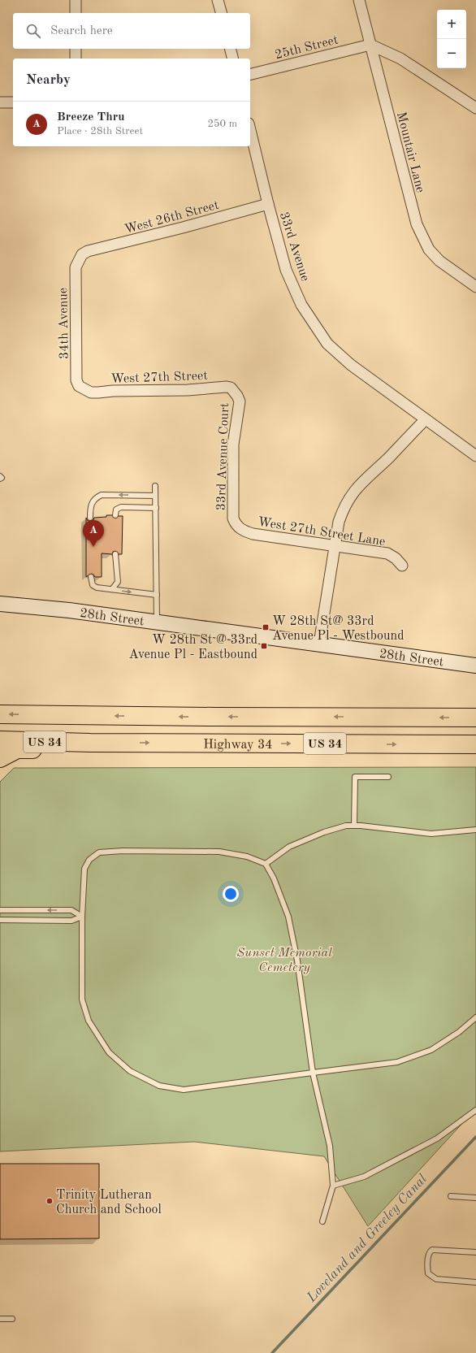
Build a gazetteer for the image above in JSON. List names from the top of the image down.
{
  "streets": {
    "highway": ["US 34", "Highway 34"],
    "street": [
      "25th Street",
      "Mountair Lane",
      "West 26th Street",
      "33rd Avenue",
      "34th Avenue",
      "West 27th Street",
      "33rd Avenue Court",
      "West 27th Street Lane",
      "28th Street"
    ]
  },
  "crossings": [
    ["25th Street", "Mountair Lane"],
    ["West 26th Street", "33rd Avenue"],
    ["West 26th Street", "34th Avenue"],
    ["34th Avenue", "West 27th Street"],
    ["West 27th Street", "33rd Avenue Court"],
    ["33rd Avenue Court", "West 27th Street Lane"]
  ],
  "water": ["Loveland and Greeley Canal"],
  "parks": ["Sunset Memorial Cemetery"],
  "places": {
    "transit": ["W 28th St@ 33rd Avenue Pl - Westbound", "W 28th St @ 33rd Avenue Pl - Eastbound"],
    "other": ["Trinity Lutheran Church and School"]
  },
  "page": {
    "map_buttons": ["+", "−"],
    "search": "Search here",
    "heading": "Nearby",
    "list": [
      {
        "mark": "A",
        "name": "Breeze Thru",
        "note": "Place · 28th Street",
        "value": "250 m"
      }
    ],
    "pins": "A"
  }
}
